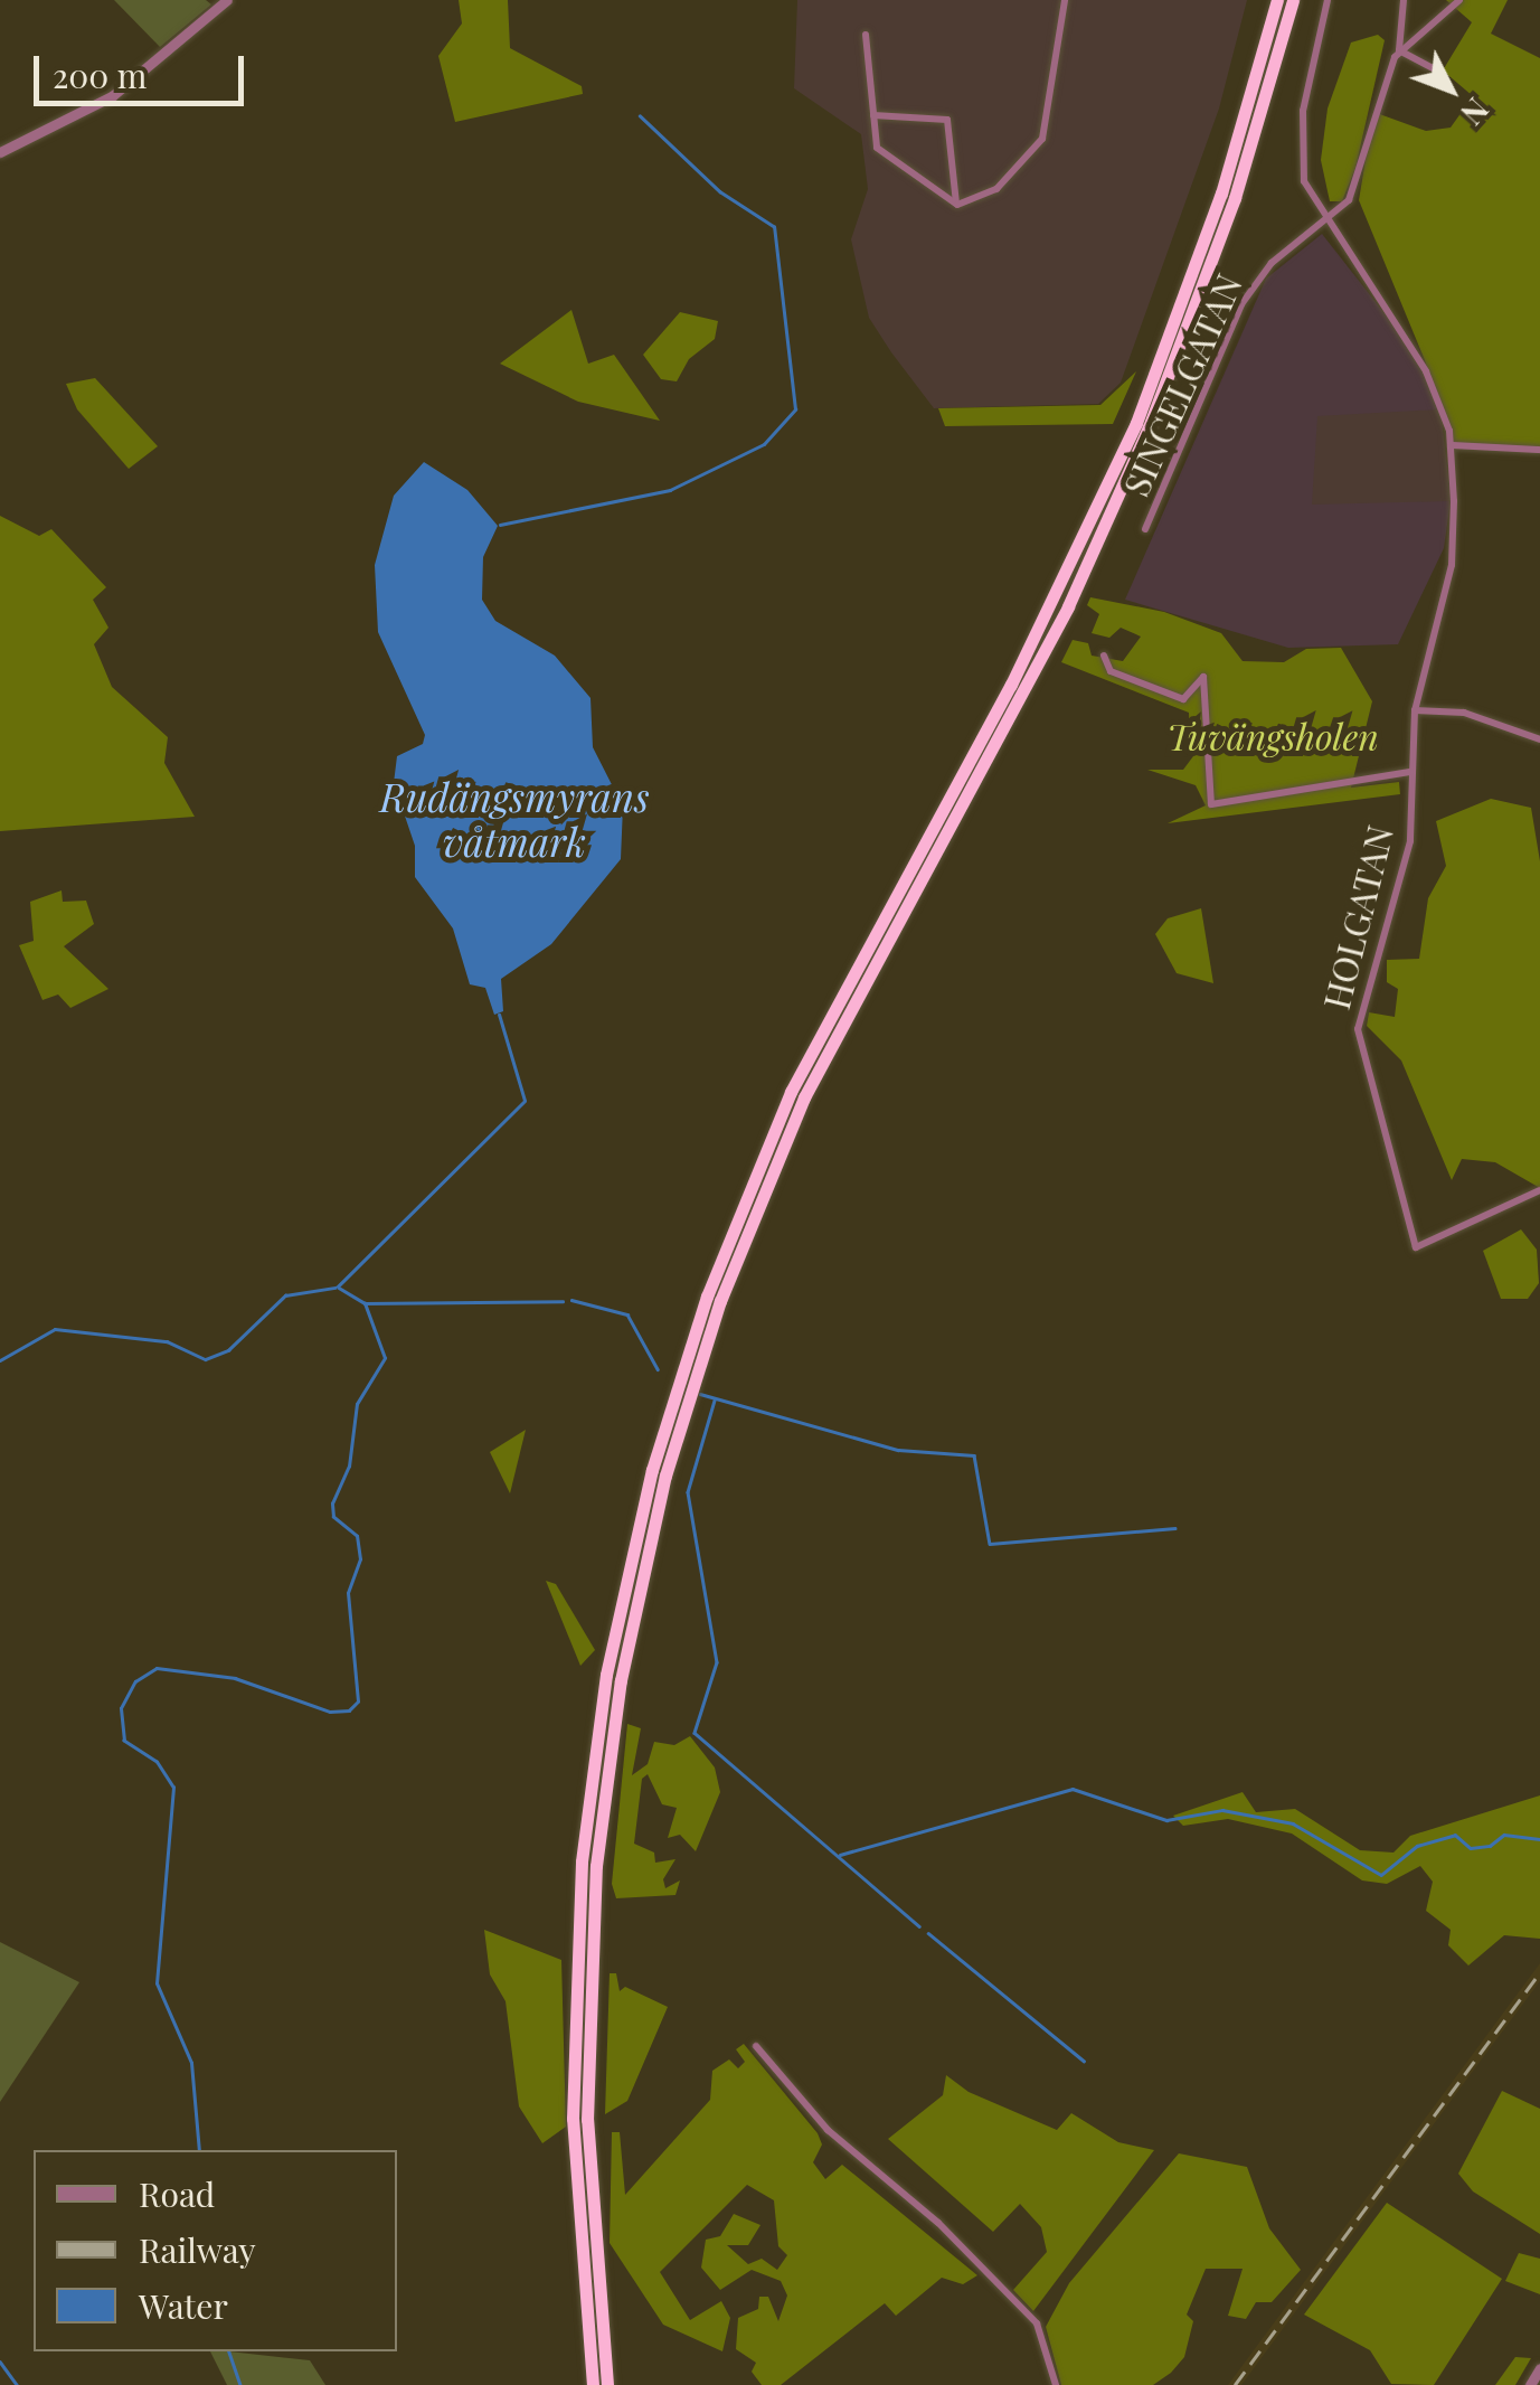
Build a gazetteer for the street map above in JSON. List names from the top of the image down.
{
  "streets": {
    "street": ["SINGELGATAN", "HOLGATAN"]
  },
  "crossings": [
    ["SINGELGATAN", "HOLGATAN"]
  ],
  "water": ["Rudängsmyrans våtmark"],
  "parks": ["Tuvängsholen"],
  "legend": ["Road", "Railway", "Water"],
  "scale_bar": "200 m",
  "north": "bottom right"
}
